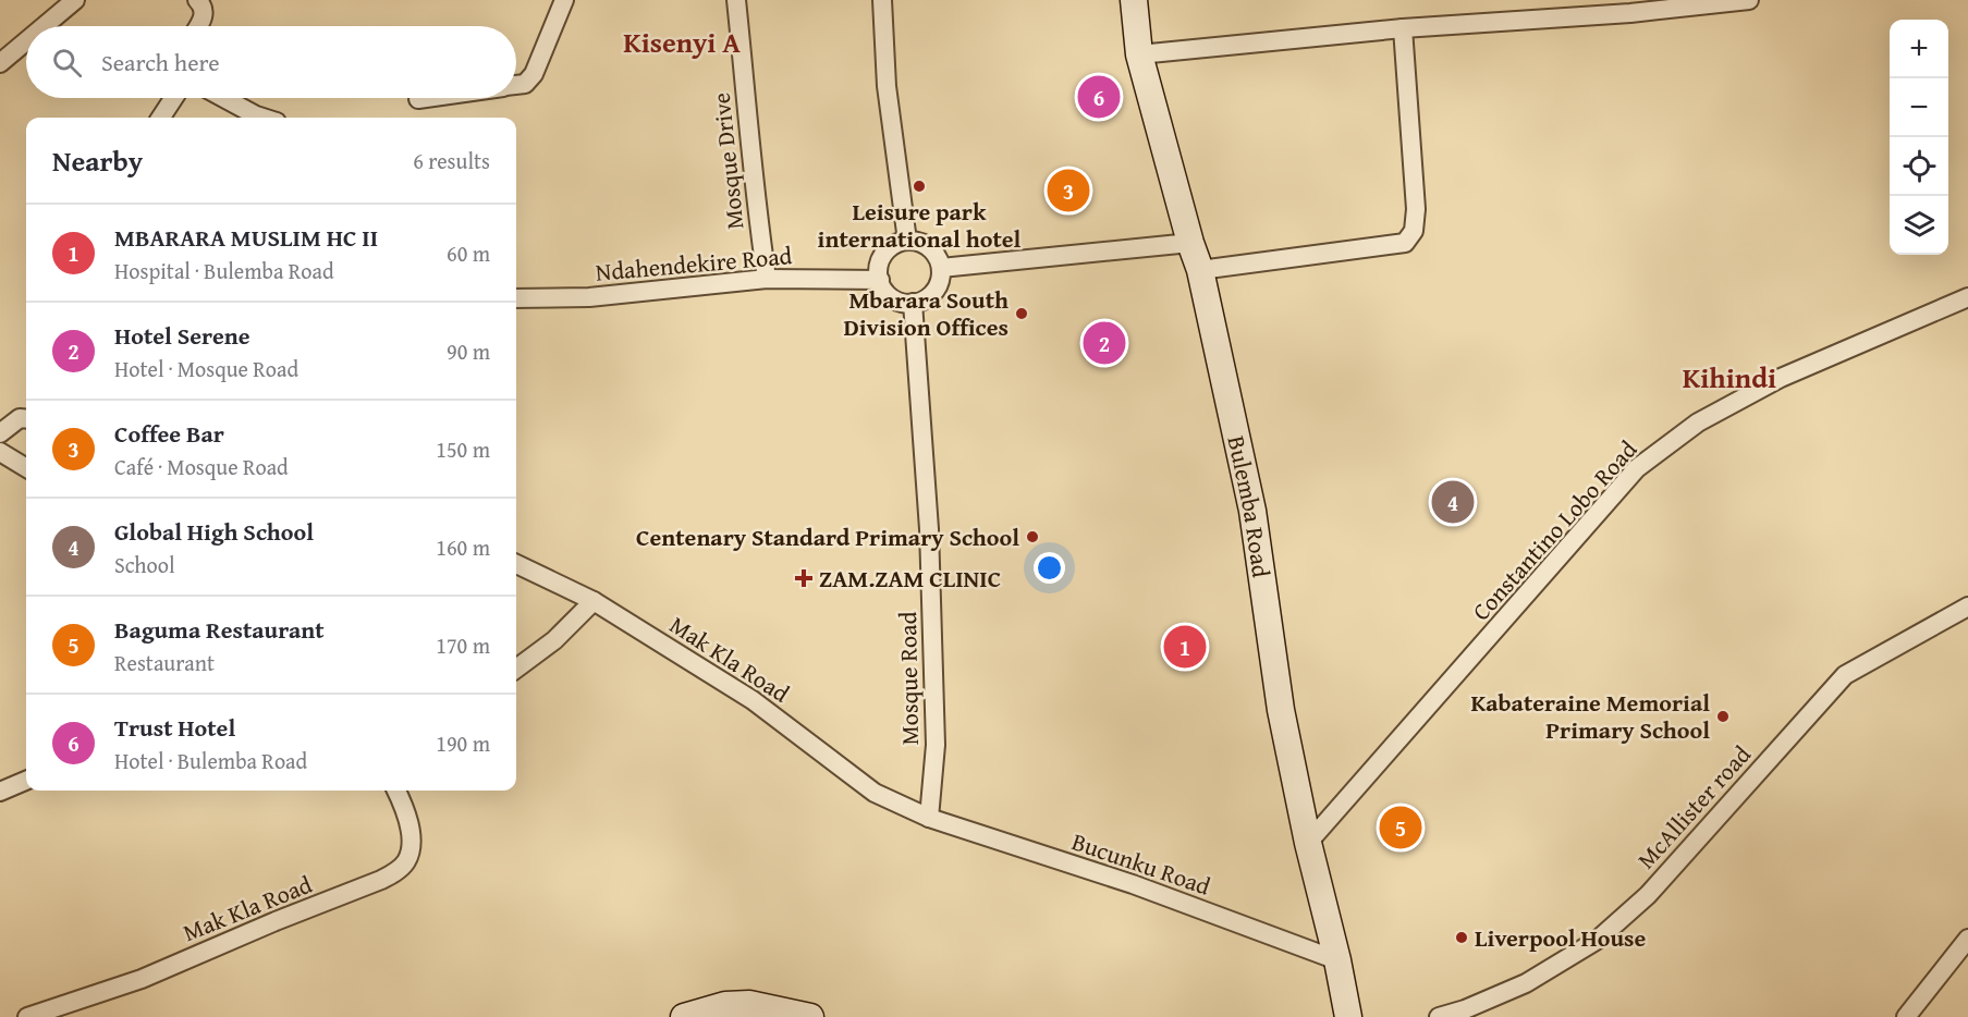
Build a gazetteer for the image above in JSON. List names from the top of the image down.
{
  "streets": {
    "main road": ["Bulemba Road"],
    "street": [
      "Mosque Drive",
      "Ndahendekire Road",
      "Constantino Lobo Road",
      "Mak Kla Road",
      "Mosque Road",
      "McAllister road",
      "Bucunku Road"
    ]
  },
  "crossings": [
    ["Mosque Drive", "Ndahendekire Road"],
    ["Ndahendekire Road", "Mosque Road"],
    ["Bulemba Road", "Constantino Lobo Road"],
    ["Bulemba Road", "Bucunku Road"],
    ["Mak Kla Road", "Mosque Road"],
    ["Mak Kla Road", "Bucunku Road"],
    ["Mosque Road", "Bucunku Road"]
  ],
  "districts": ["Kisenyi A", "Kihindi"],
  "places": {
    "other": [
      "Leisure park international hotel",
      "Mbarara South Division Offices",
      "Centenary Standard Primary School",
      "Kabateraine Memorial Primary School",
      "Liverpool House"
    ],
    "health": ["ZAM.ZAM CLINIC"]
  },
  "page": {
    "map_buttons": ["+", "−"],
    "search": "Search here",
    "pins": [
      "6",
      "3",
      "2",
      "4",
      "1",
      "5"
    ],
    "heading": ["Nearby", "6 results"],
    "list": [
      {
        "mark": "1",
        "name": "MBARARA MUSLIM HC II",
        "note": "Hospital · Bulemba Road",
        "value": "60 m"
      },
      {
        "mark": "2",
        "name": "Hotel Serene",
        "note": "Hotel · Mosque Road",
        "value": "90 m"
      },
      {
        "mark": "3",
        "name": "Coffee Bar",
        "note": "Café · Mosque Road",
        "value": "150 m"
      },
      {
        "mark": "4",
        "name": "Global High School",
        "note": "School",
        "value": "160 m"
      },
      {
        "mark": "5",
        "name": "Baguma Restaurant",
        "note": "Restaurant",
        "value": "170 m"
      },
      {
        "mark": "6",
        "name": "Trust Hotel",
        "note": "Hotel · Bulemba Road",
        "value": "190 m"
      }
    ]
  }
}
